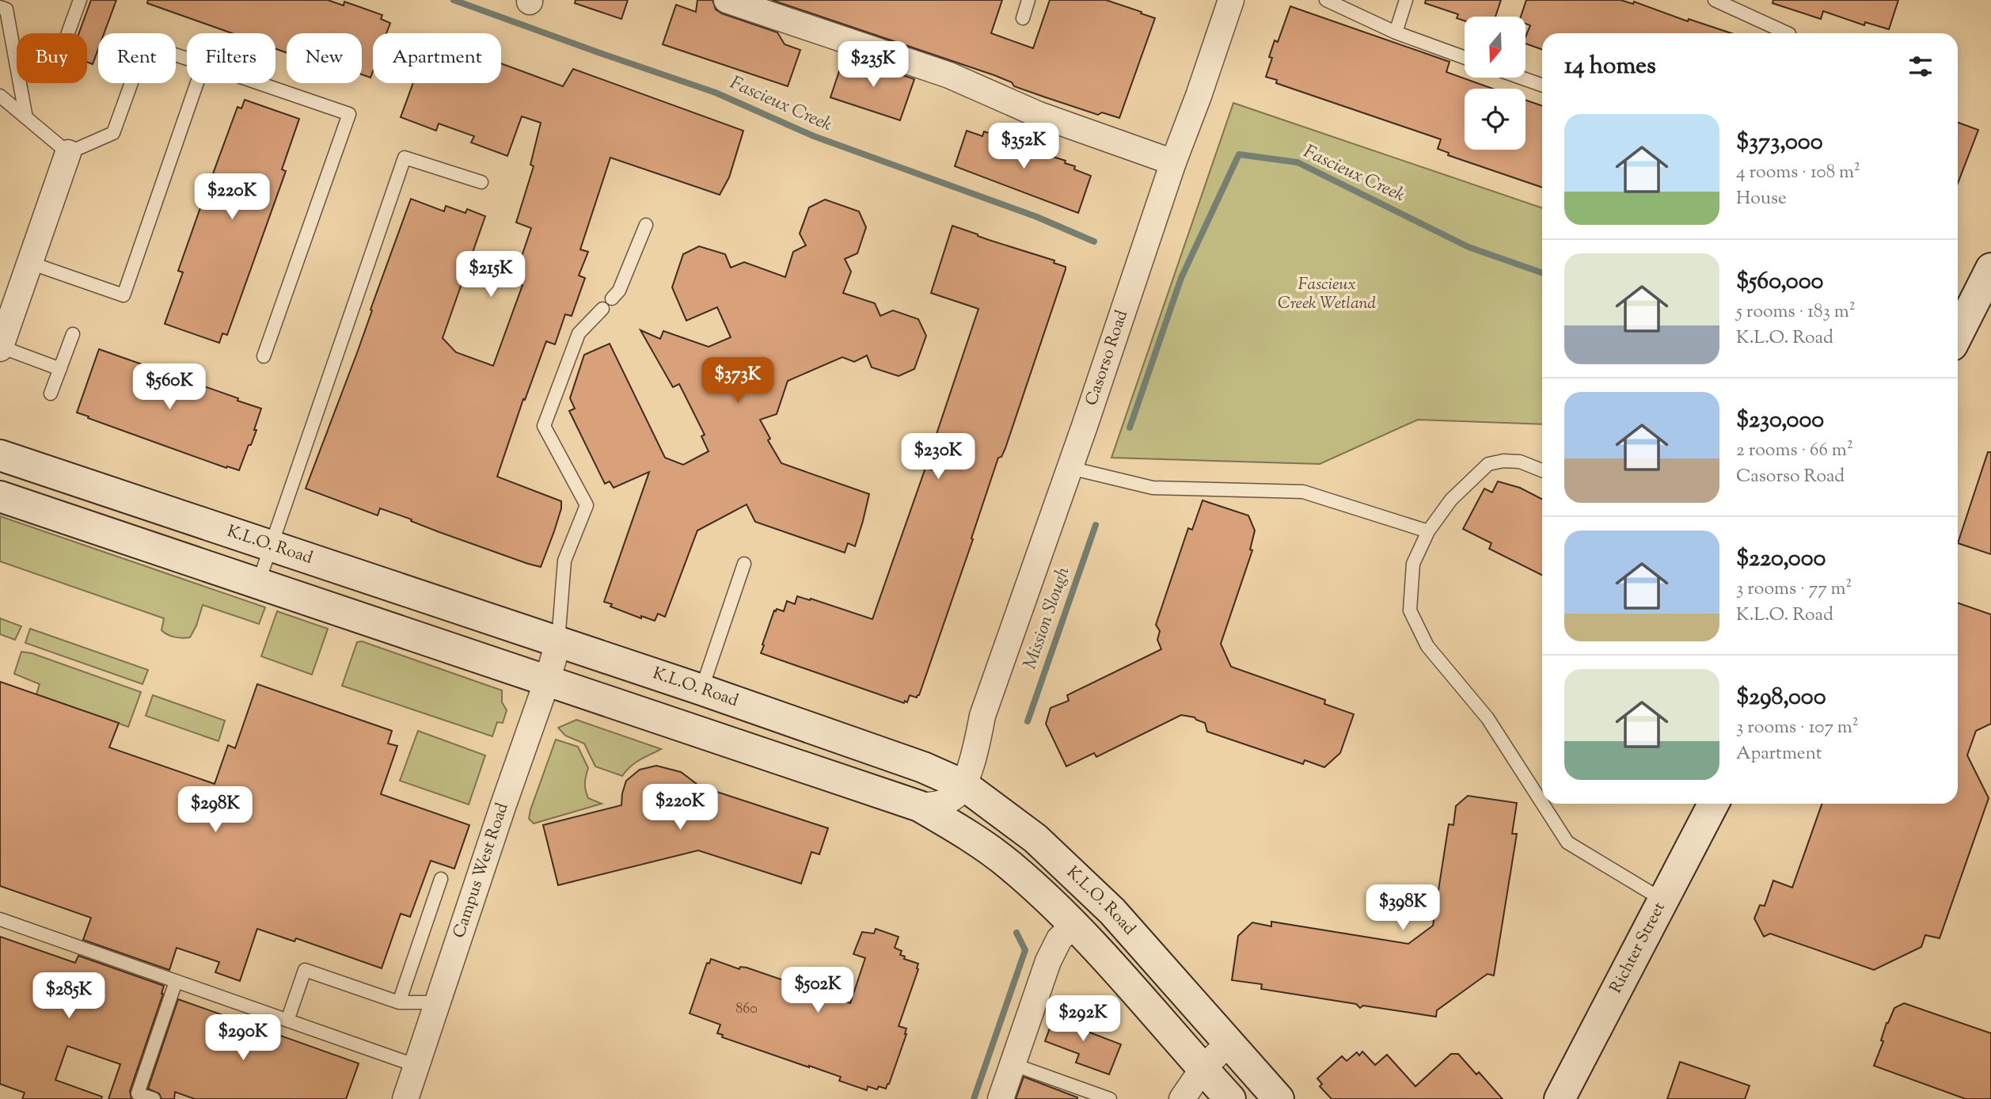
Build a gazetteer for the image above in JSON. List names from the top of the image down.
{
  "streets": {
    "main road": ["K.L.O. Road", "Richter Street"],
    "street": ["Casorso Road", "Campus West Road"]
  },
  "crossings": [
    ["Casorso Road", "K.L.O. Road"],
    ["K.L.O. Road", "Campus West Road"]
  ],
  "water": ["Fascieux Creek", "Mission Slough"],
  "parks": ["Fascieux Creek Wetland"],
  "house_numbers": ["860"],
  "north": "bottom",
  "page": {
    "chip": [
      "Buy",
      "Rent",
      "Filters",
      "New",
      "Apartment"
    ],
    "heading": "14 homes",
    "price": [
      "$235K",
      "$352K",
      "$220K",
      "$215K",
      "$373K",
      "$560K",
      "$230K",
      "$220K",
      "$298K",
      "$398K",
      "$502K",
      "$285K",
      "$292K",
      "$290K"
    ],
    "list": [
      {
        "name": "$373,000",
        "note": "4 rooms · 108 m² · House"
      },
      {
        "name": "$560,000",
        "note": "5 rooms · 183 m² · K.L.O. Road"
      },
      {
        "name": "$230,000",
        "note": "2 rooms · 66 m² · Casorso Road"
      },
      {
        "name": "$220,000",
        "note": "3 rooms · 77 m² · K.L.O. Road"
      },
      {
        "name": "$298,000",
        "note": "3 rooms · 107 m² · Apartment"
      }
    ]
  }
}
